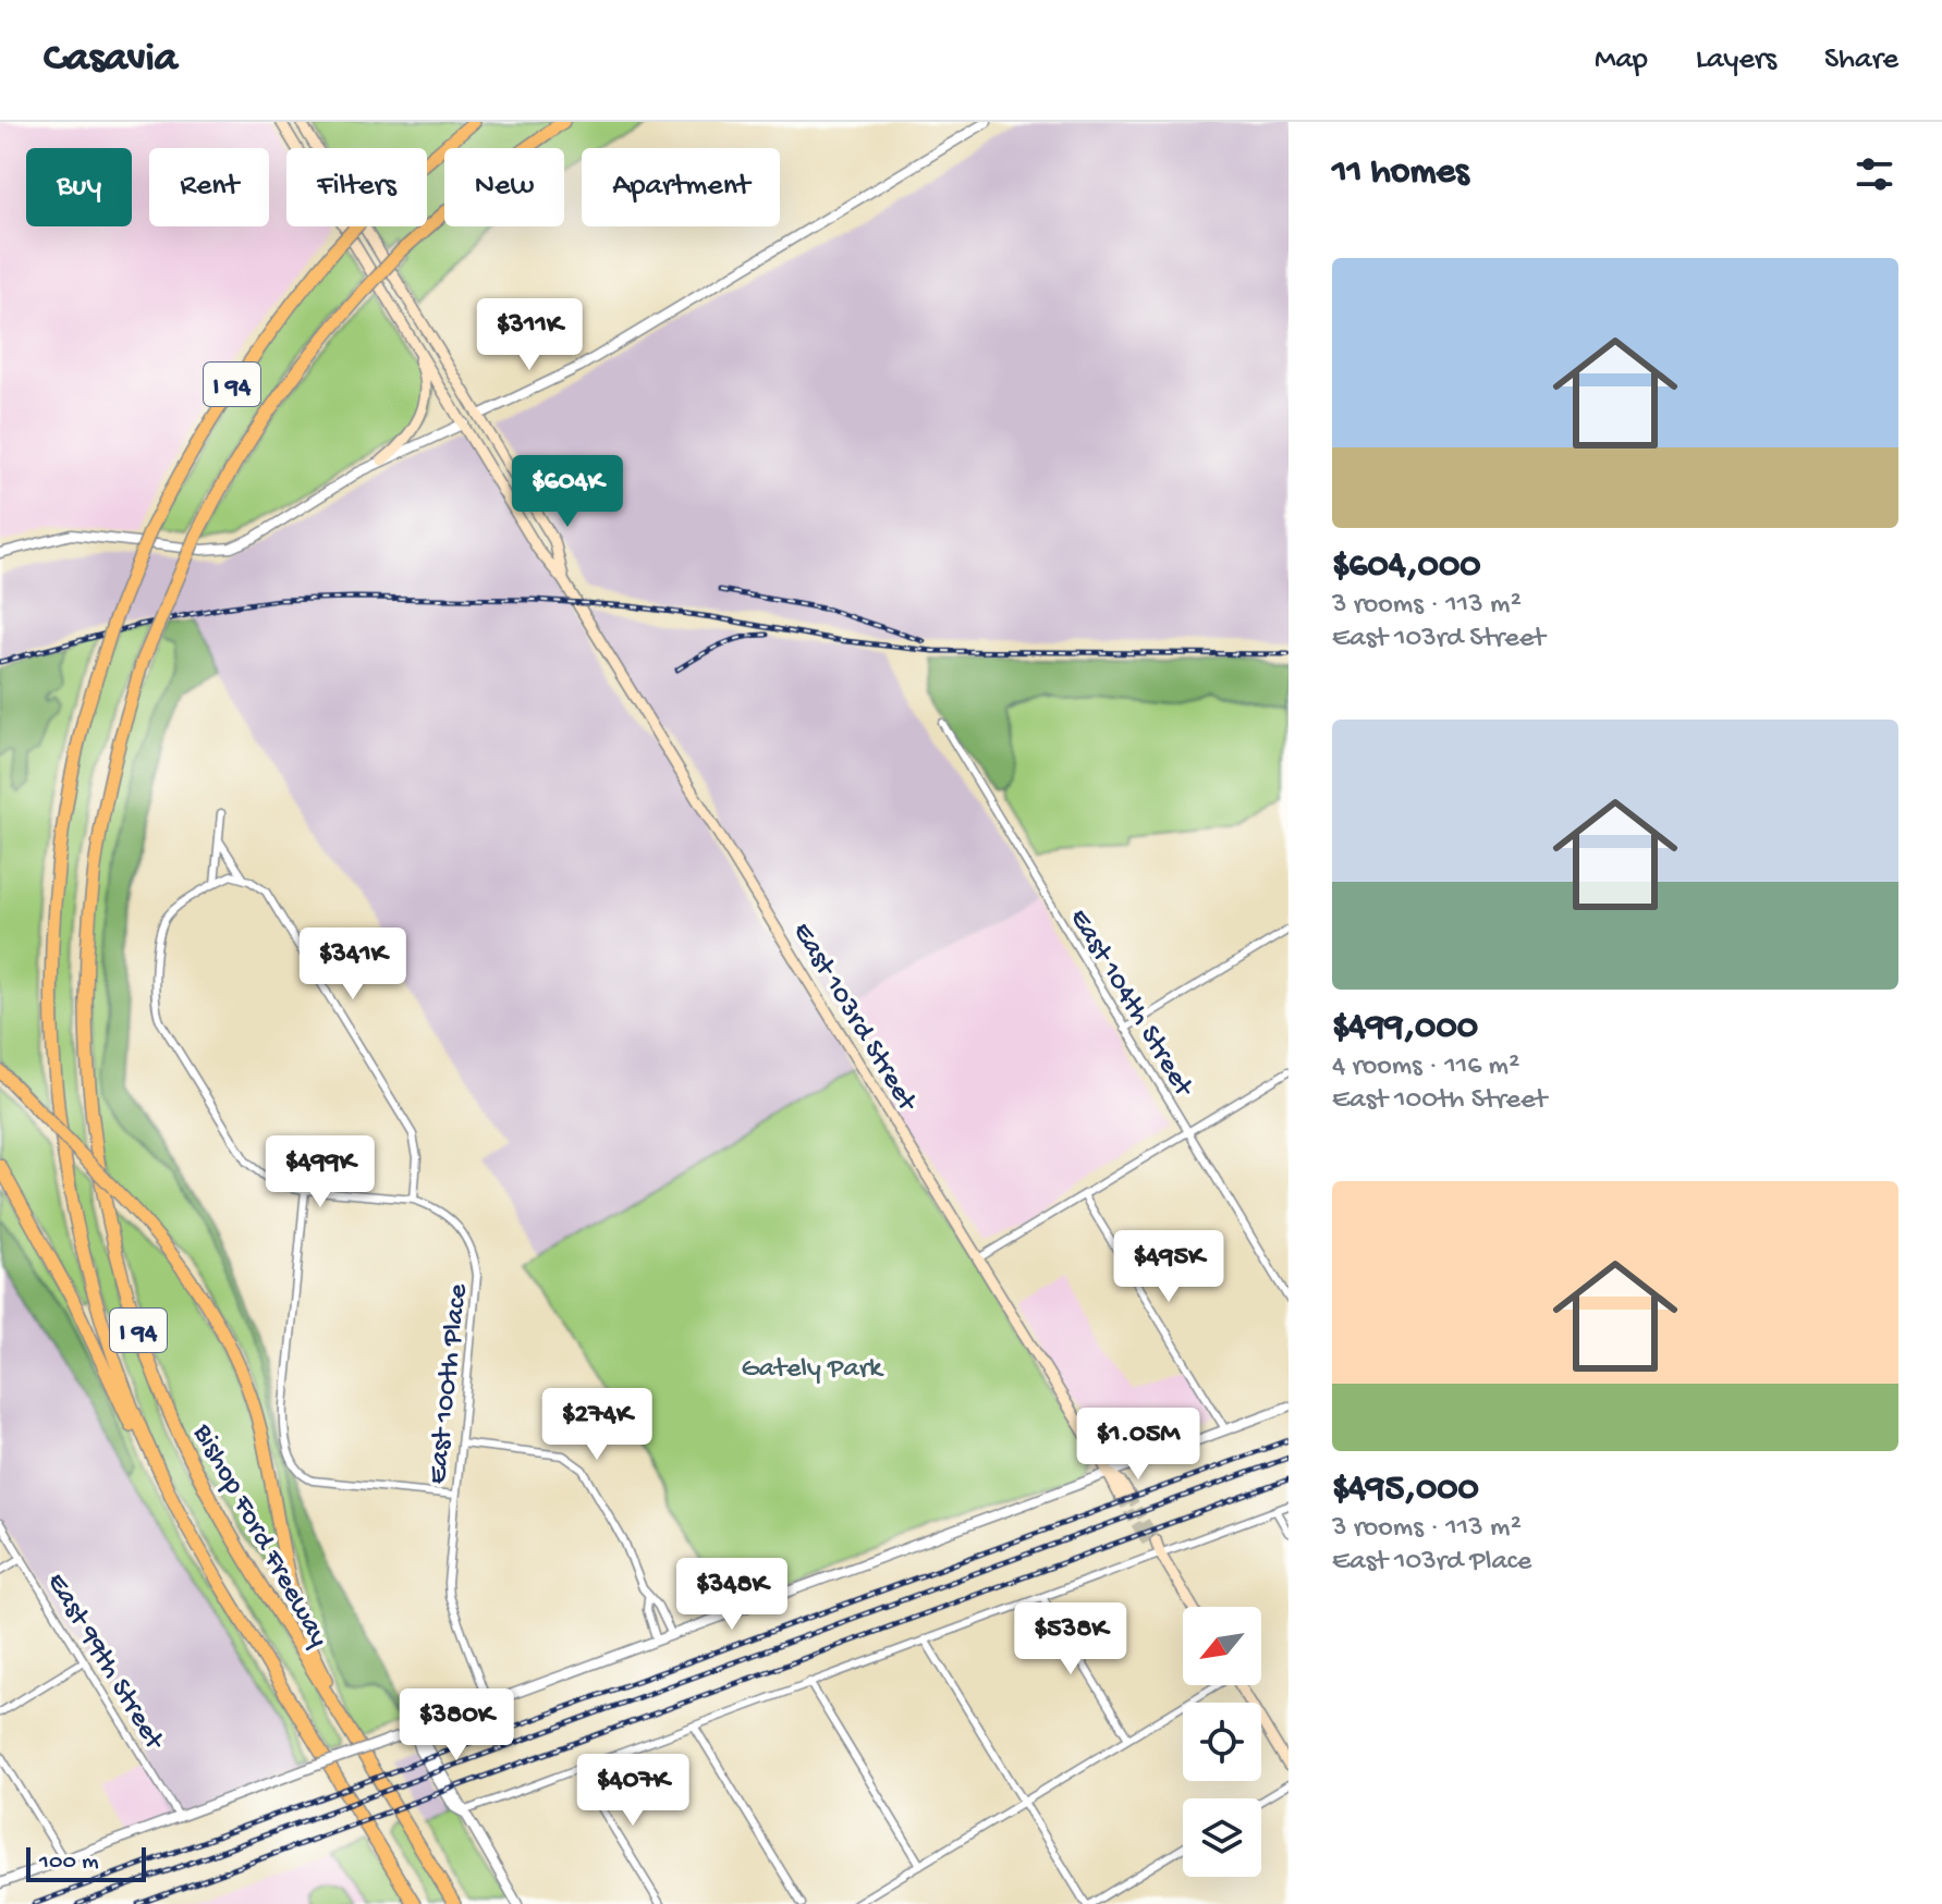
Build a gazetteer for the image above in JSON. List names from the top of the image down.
{
  "streets": {
    "highway": ["I 94", "Bishop Ford Freeway"],
    "main road": ["East 103rd Street"],
    "street": ["East 104th Street", "East 100th Place", "East 99th Street"]
  },
  "parks": ["Gately Park"],
  "scale_bar": "100 m",
  "north": "bottom left",
  "page": {
    "header": "Casavia",
    "nav": ["Map", "Layers", "Share"],
    "heading": "11 homes",
    "chip": [
      "Buy",
      "Rent",
      "Filters",
      "New",
      "Apartment"
    ],
    "list": [
      {
        "name": "$604,000",
        "note": "3 rooms · 113 m² · East 103rd Street"
      },
      {
        "name": "$499,000",
        "note": "4 rooms · 116 m² · East 100th Street"
      },
      {
        "name": "$495,000",
        "note": "3 rooms · 113 m² · East 103rd Place"
      }
    ],
    "price": [
      "$311K",
      "$604K",
      "$341K",
      "$499K",
      "$495K",
      "$274K",
      "$1.05M",
      "$348K",
      "$538K",
      "$380K",
      "$407K"
    ],
    "scale": "100 m"
  }
}
